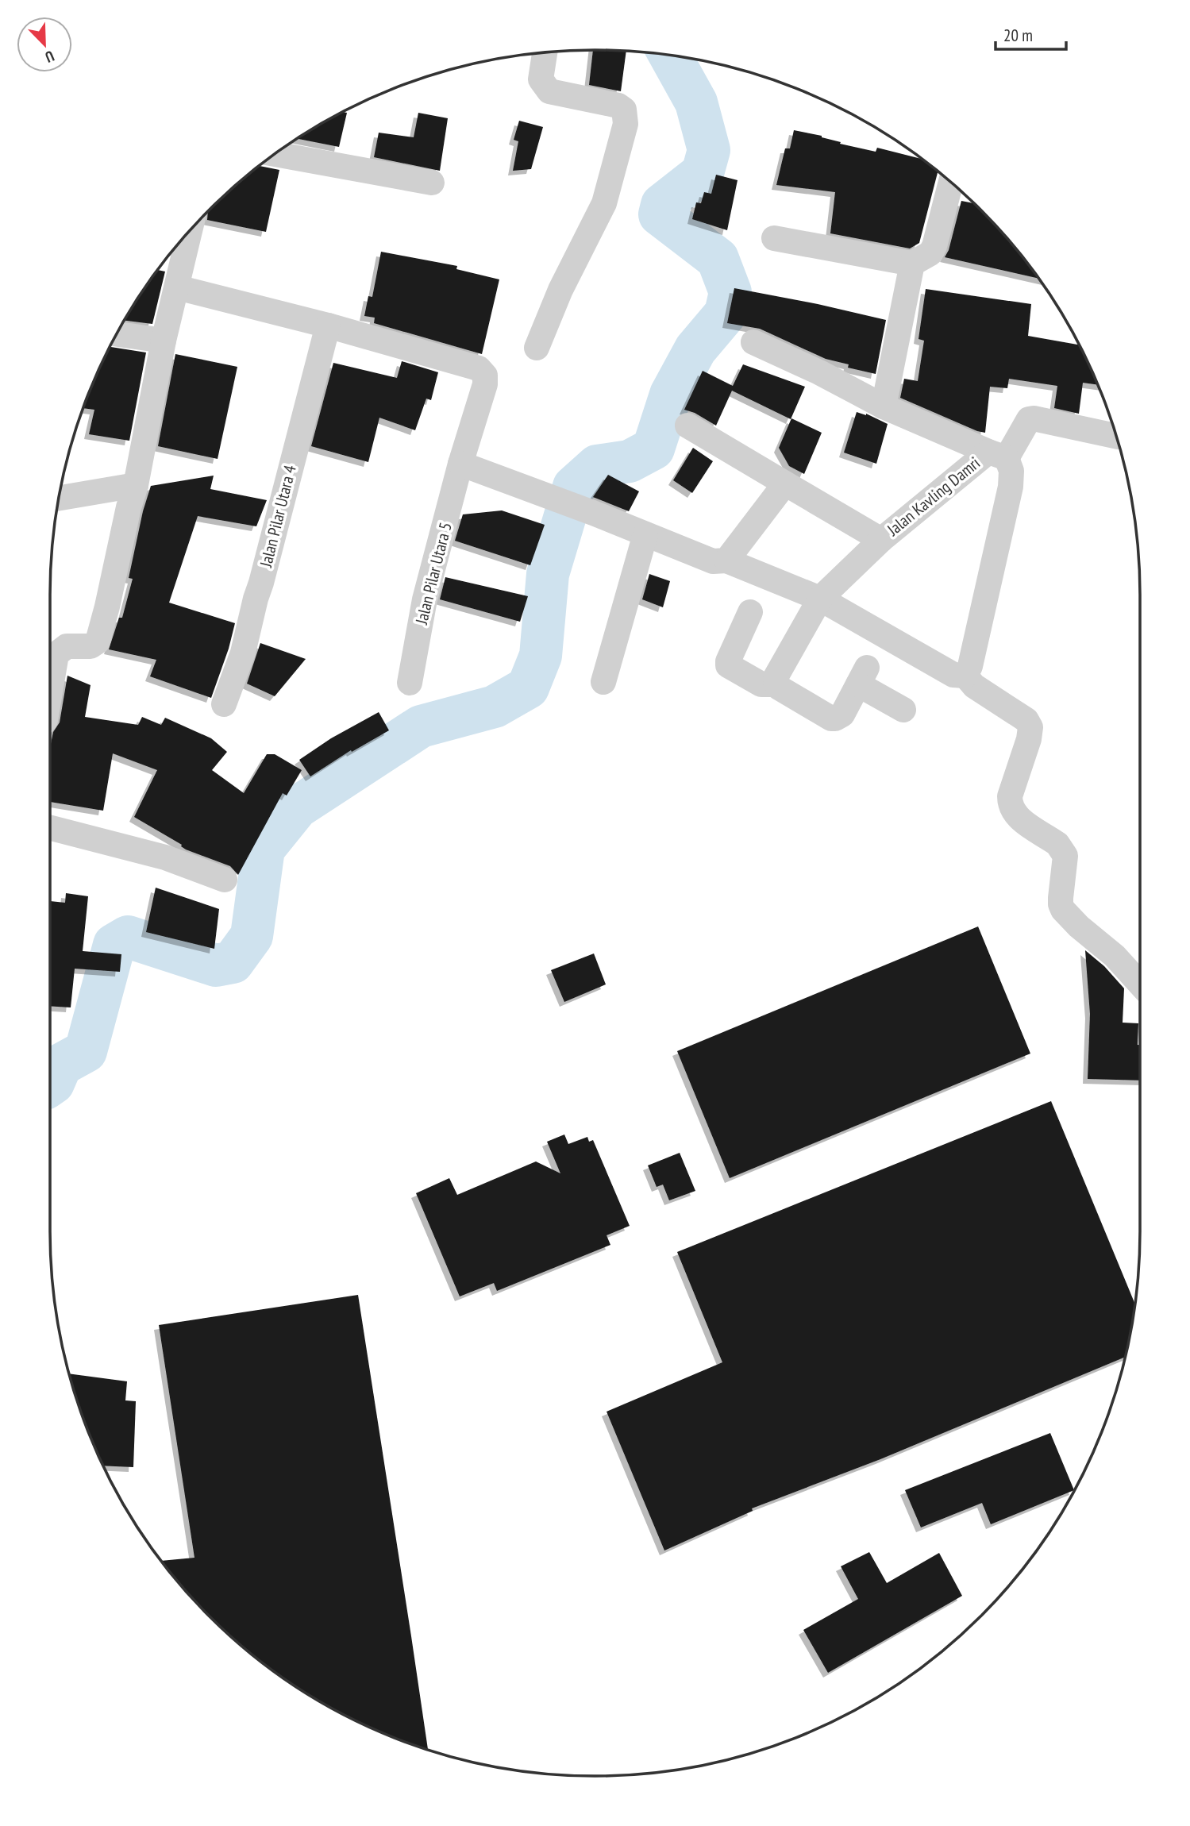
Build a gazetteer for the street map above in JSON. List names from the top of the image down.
{
  "streets": {
    "street": ["Jalan Kavling Damri", "Jalan Pilar Utara 4", "Jalan Pilar Utara 5"]
  },
  "crossings": [
    ["Jalan Pilar Utara 4", "Jalan Pilar Utara 5"]
  ],
  "scale_bar": "20 m",
  "north": "bottom right"
}
